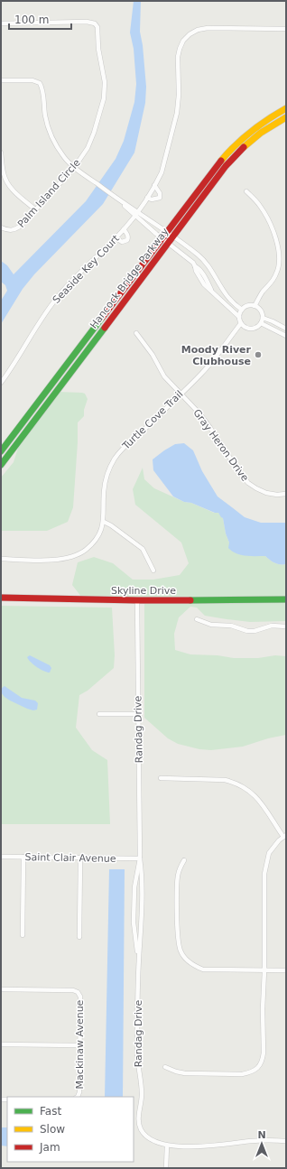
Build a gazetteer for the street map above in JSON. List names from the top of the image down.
{
  "streets": {
    "main road": ["Hancock Bridge Parkway", "Skyline Drive"],
    "street": [
      "Palm Island Circle",
      "Seaside Key Court",
      "Turtle Cove Trail",
      "Gray Heron Drive",
      "Randag Drive",
      "Saint Clair Avenue",
      "Mackinaw Avenue"
    ]
  },
  "crossings": [
    ["Turtle Cove Trail", "Gray Heron Drive"],
    ["Skyline Drive", "Randag Drive"],
    ["Randag Drive", "Saint Clair Avenue"]
  ],
  "places": ["Moody River Clubhouse"],
  "legend": ["Fast", "Slow", "Jam"],
  "scale_bar": "100 m",
  "north": "top"
}
